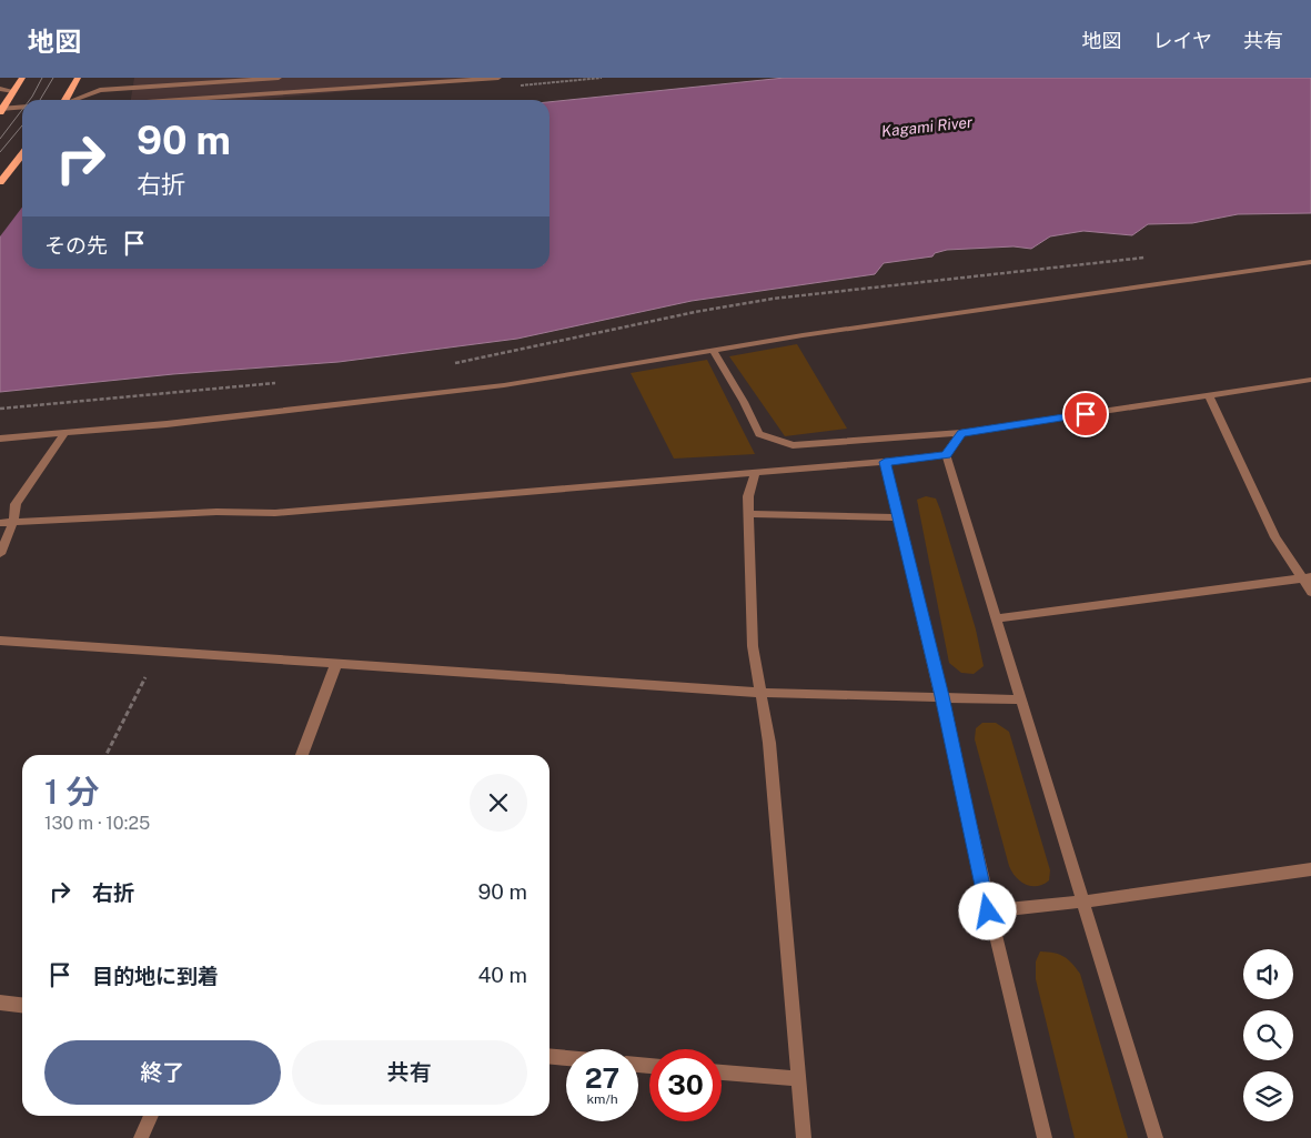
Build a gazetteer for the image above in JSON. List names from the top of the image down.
{
  "water": ["Kagami River"],
  "page": {
    "header": "地図",
    "nav": ["地図", "レイヤ", "共有"],
    "turn": ["90 m", "右折"],
    "then": "その先",
    "heading": ["1 分", "130 m · 10:25"],
    "list": [
      {
        "name": "右折",
        "value": "90 m"
      },
      {
        "name": "目的地に到着",
        "value": "40 m"
      }
    ],
    "buttons": ["終了", "共有"],
    "speed": "27 km/h",
    "limit": "30"
  }
}
